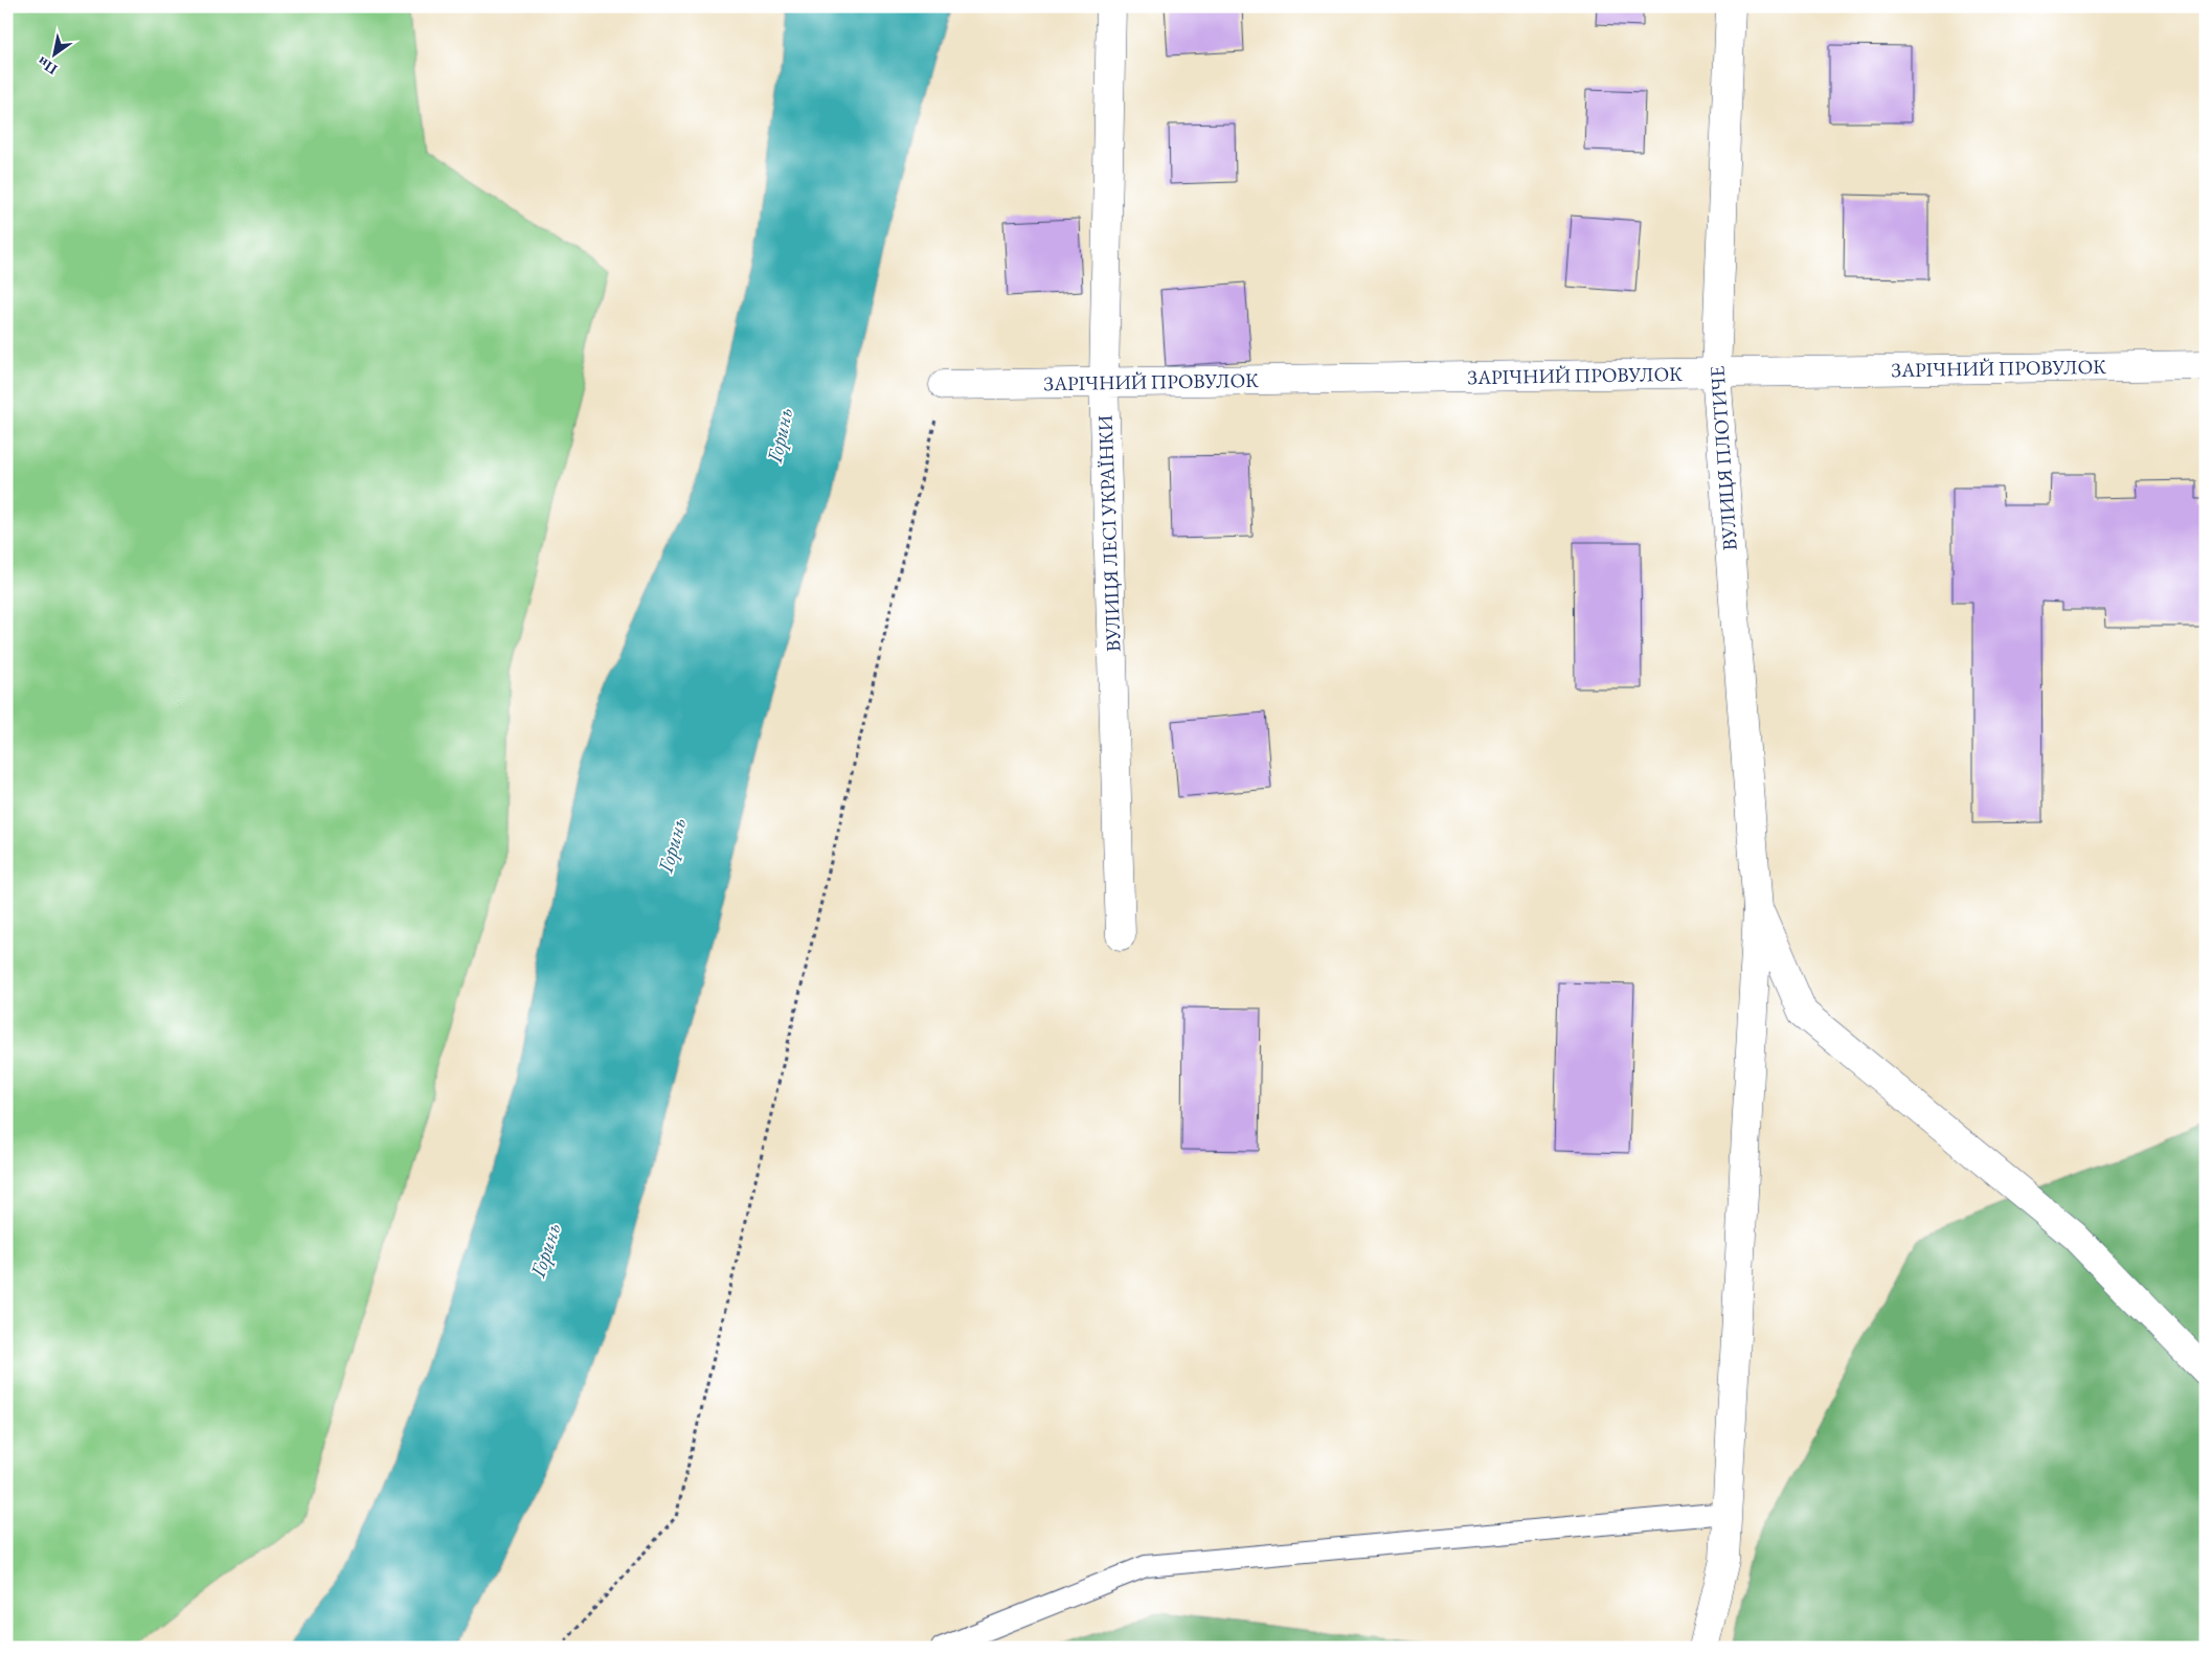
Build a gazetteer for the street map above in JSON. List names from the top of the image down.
{
  "streets": {
    "street": ["ЗАРІЧНИЙ ПРОВУЛОК", "ВУЛИЦЯ ПЛОТИЧЕ", "ВУЛИЦЯ ЛЕСІ УКРАЇНКИ"]
  },
  "crossings": [
    ["ЗАРІЧНИЙ ПРОВУЛОК", "ВУЛИЦЯ ПЛОТИЧЕ"],
    ["ЗАРІЧНИЙ ПРОВУЛОК", "ВУЛИЦЯ ЛЕСІ УКРАЇНКИ"]
  ],
  "water": ["Горинь"],
  "north": "bottom left"
}
